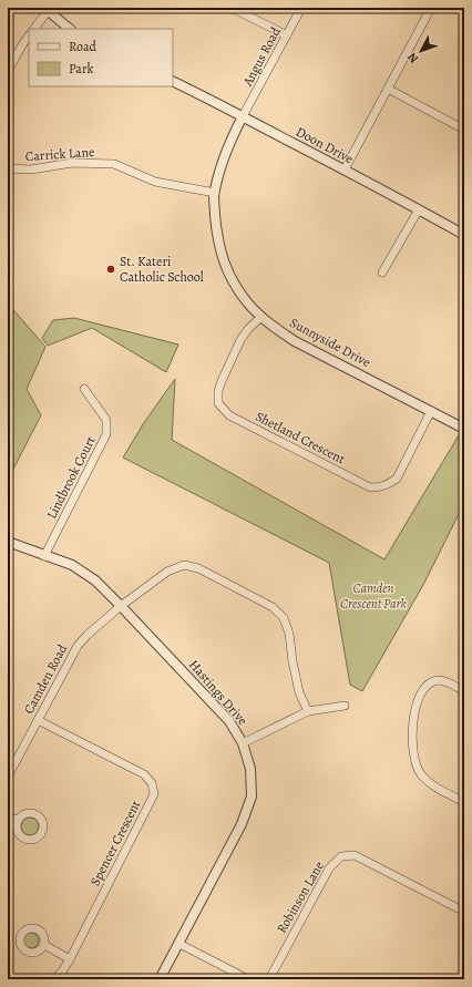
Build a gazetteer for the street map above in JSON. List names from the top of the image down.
{
  "streets": {
    "street": [
      "Angus Road",
      "Doon Drive",
      "Carrick Lane",
      "Sunnyside Drive",
      "Shetland Crescent",
      "Lindbrook Court",
      "Camden Road",
      "Hastings Drive",
      "Spencer Crescent",
      "Robinson Lane"
    ]
  },
  "crossings": [
    ["Angus Road", "Doon Drive"],
    ["Angus Road", "Sunnyside Drive"],
    ["Doon Drive", "Sunnyside Drive"],
    ["Carrick Lane", "Sunnyside Drive"],
    ["Sunnyside Drive", "Shetland Crescent"],
    ["Lindbrook Court", "Hastings Drive"],
    ["Camden Road", "Hastings Drive"],
    ["Camden Road", "Spencer Crescent"]
  ],
  "parks": ["Camden Crescent Park"],
  "places": ["St. Kateri Catholic School"],
  "legend": ["Road", "Park"],
  "north": "bottom left"
}
